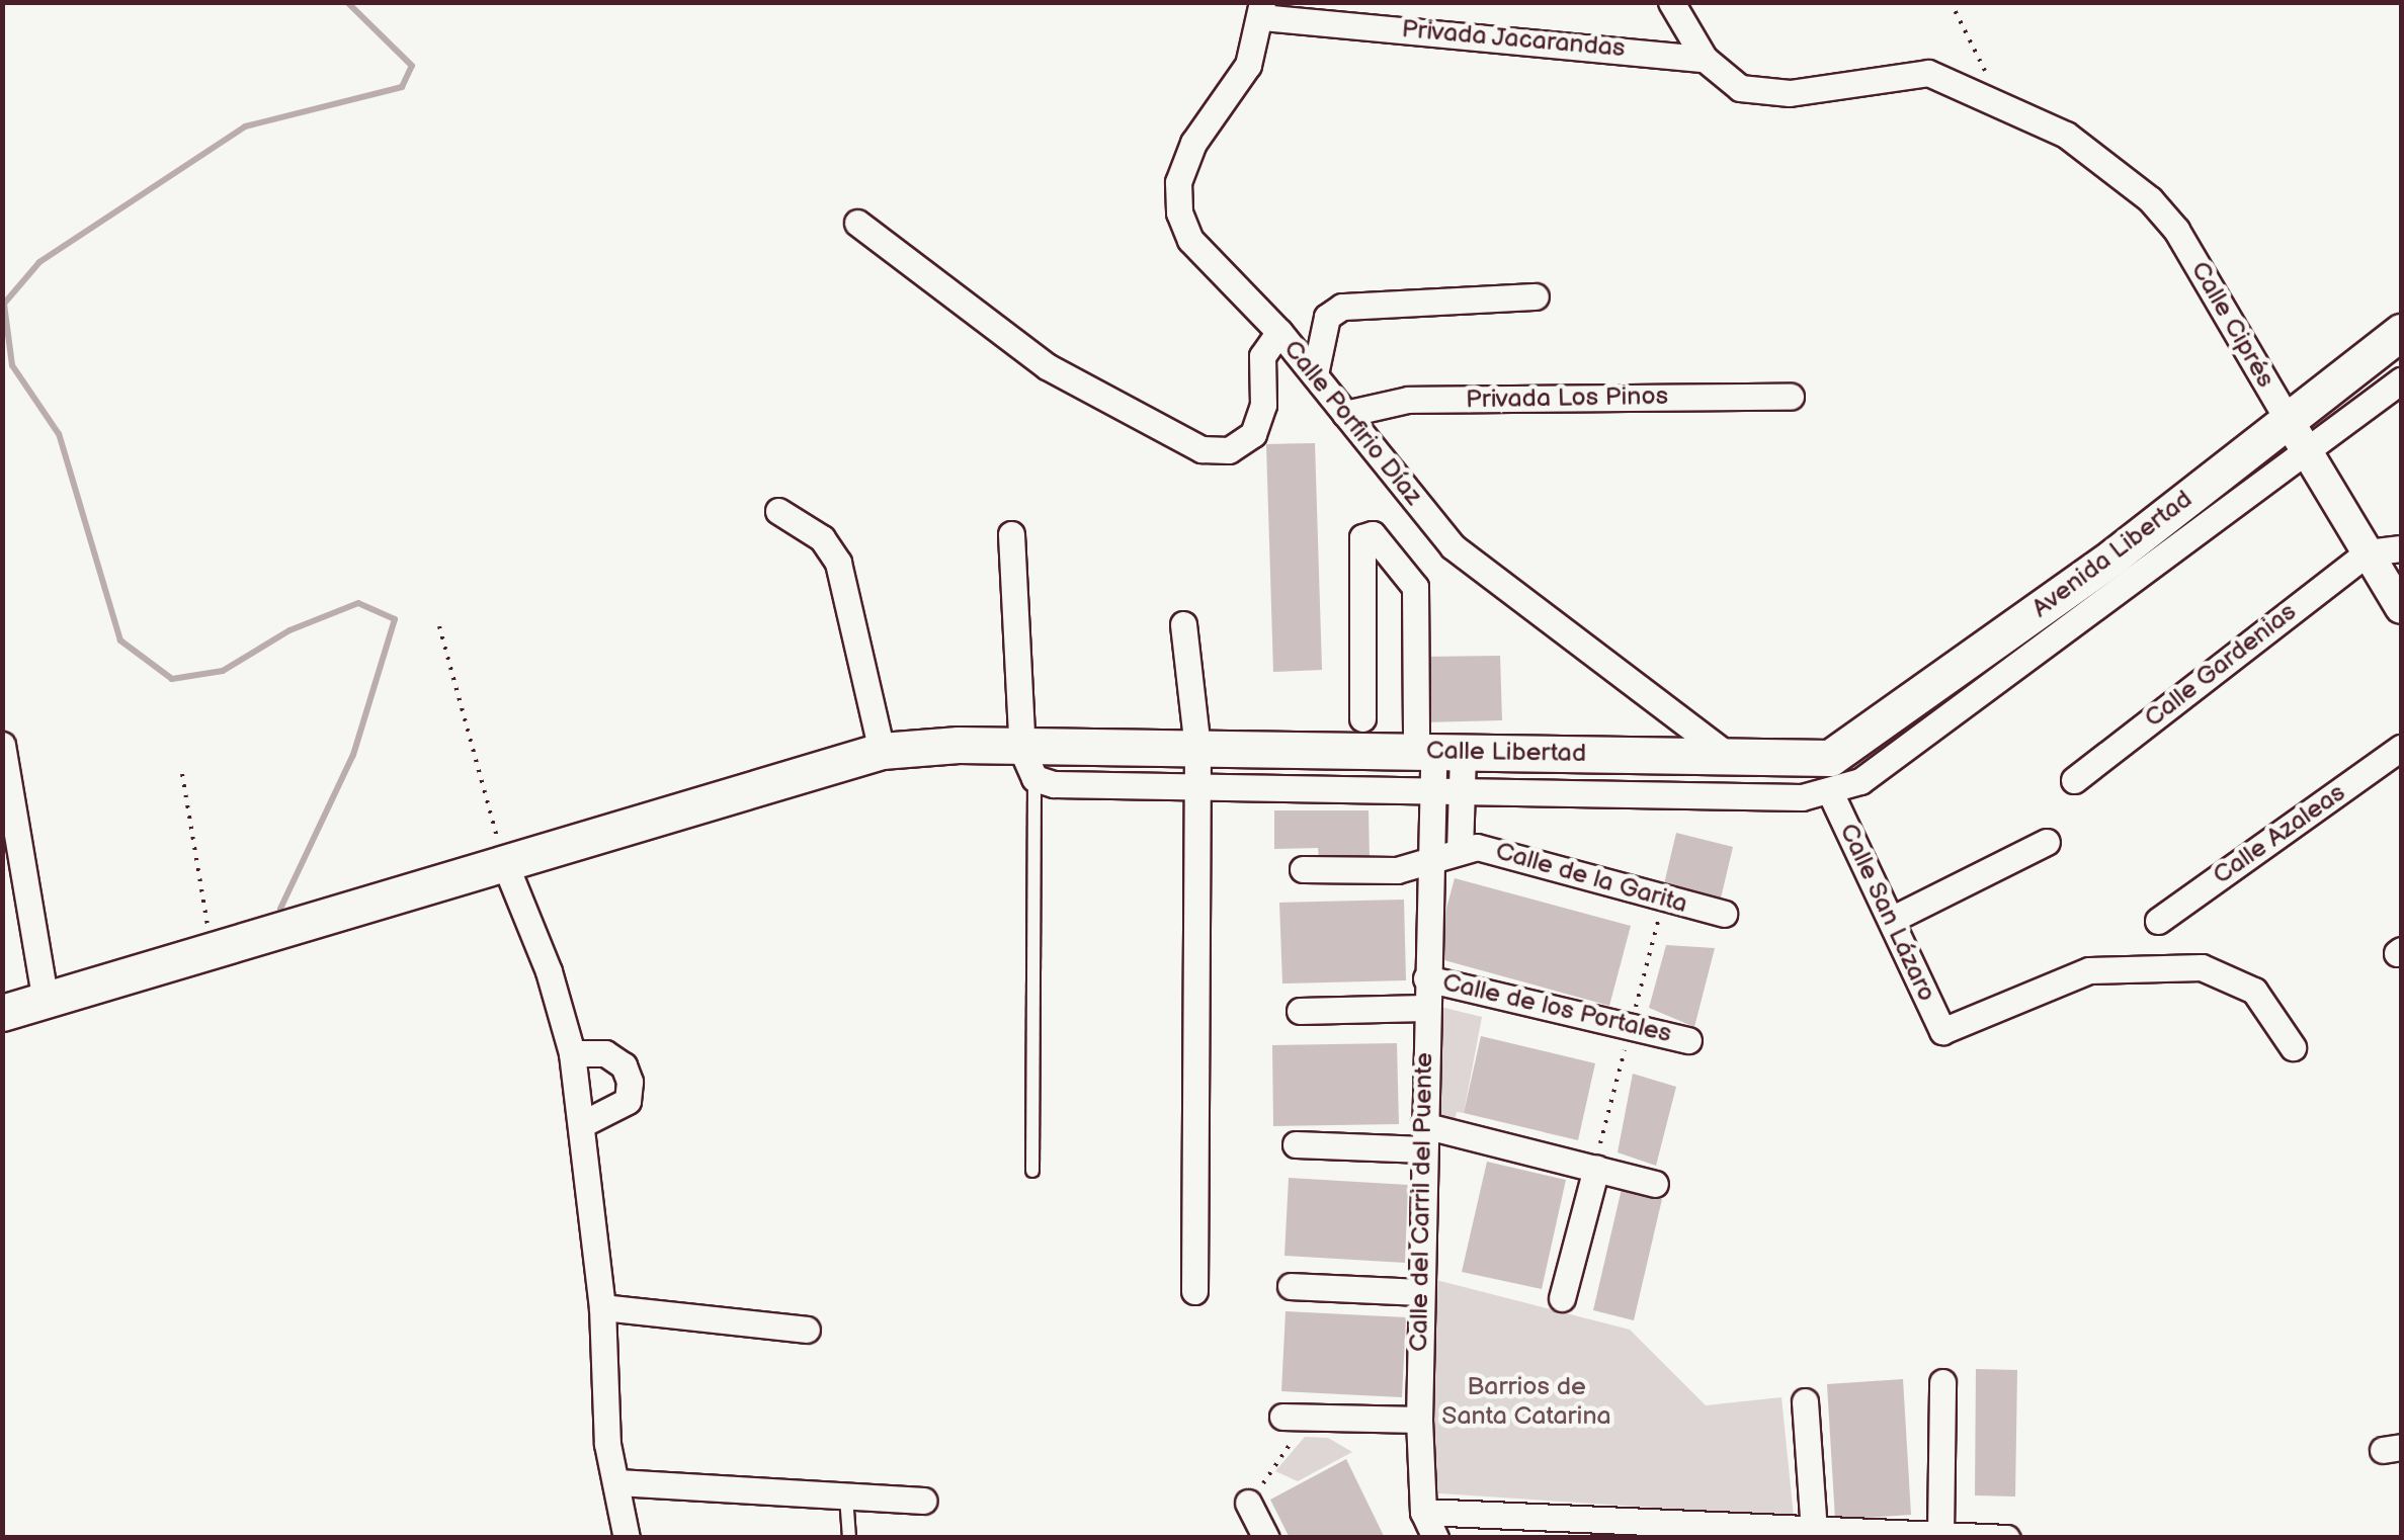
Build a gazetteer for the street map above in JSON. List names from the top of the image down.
{
  "streets": {
    "main road": ["Avenida Libertad", "Calle Libertad"],
    "street": [
      "Privada Jacarandas",
      "Calle Ciprés",
      "Privada Los Pinos",
      "Calle Porfirio Díaz",
      "Calle Gardenias",
      "Calle Azaleas",
      "Calle de la Garita",
      "Calle San Lázaro",
      "Calle de los Portales",
      "Calle del Carril del Puente"
    ]
  },
  "crossings": [
    ["Privada Jacarandas", "Calle Ciprés"],
    ["Privada Jacarandas", "Calle Porfirio Díaz"],
    ["Calle Ciprés", "Avenida Libertad"],
    ["Calle Ciprés", "Calle Gardenias"],
    ["Privada Los Pinos", "Calle Porfirio Díaz"],
    ["Calle Porfirio Díaz", "Calle Libertad"],
    ["Avenida Libertad", "Calle Libertad"],
    ["Calle Libertad", "Calle del Carril del Puente"],
    ["Calle de los Portales", "Calle del Carril del Puente"]
  ],
  "parks": ["Barrios de Santa Catarina"]
}
